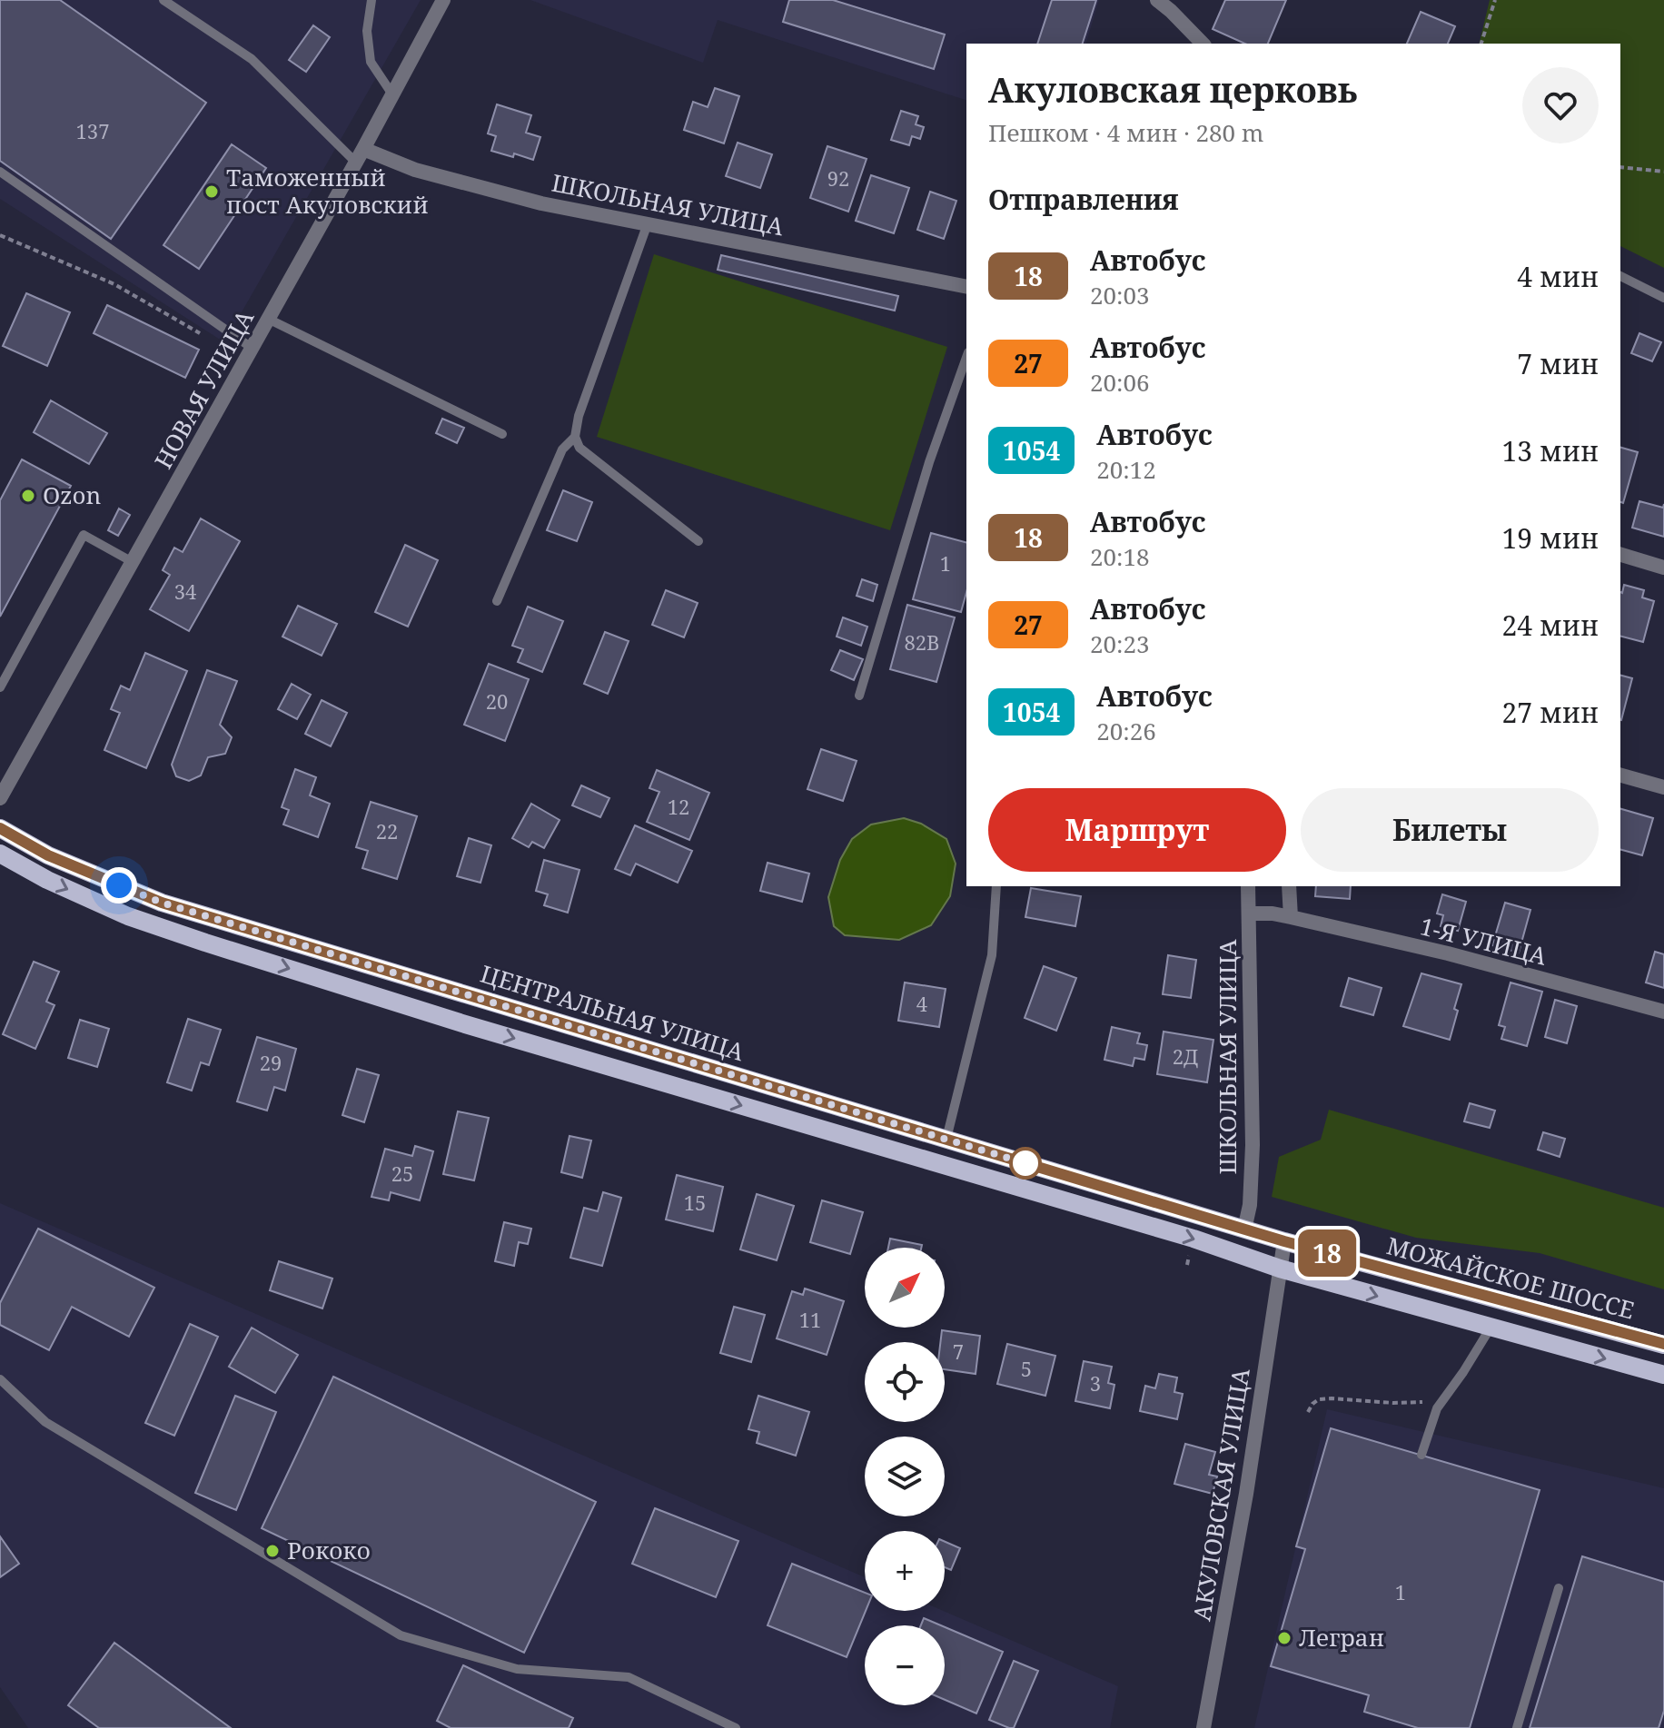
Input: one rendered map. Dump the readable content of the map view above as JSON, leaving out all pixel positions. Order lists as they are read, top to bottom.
{
  "streets": {
    "main road": ["ЦЕНТРАЛЬНАЯ УЛИЦА", "МОЖАЙСКОЕ ШОССЕ"],
    "street": [
      "ШКОЛЬНАЯ УЛИЦА",
      "НОВАЯ УЛИЦА",
      "1-Я УЛИЦА",
      "АКУЛОВСКАЯ УЛИЦА"
    ]
  },
  "crossings": [
    ["ШКОЛЬНАЯ УЛИЦА", "НОВАЯ УЛИЦА"],
    ["ШКОЛЬНАЯ УЛИЦА", "1-Я УЛИЦА"],
    ["ШКОЛЬНАЯ УЛИЦА", "МОЖАЙСКОЕ ШОССЕ"],
    ["ЦЕНТРАЛЬНАЯ УЛИЦА", "МОЖАЙСКОЕ ШОССЕ"],
    ["МОЖАЙСКОЕ ШОССЕ", "АКУЛОВСКАЯ УЛИЦА"]
  ],
  "places": [
    "Таможенный пост Акуловский",
    "Ozon",
    "Рококо",
    "Легран"
  ],
  "lines": ["bus line 18"],
  "house_numbers": [
    "137",
    "92",
    "1",
    "34",
    "82В",
    "20",
    "12",
    "22",
    "4",
    "2Д",
    "29",
    "25",
    "15",
    "11",
    "7",
    "5",
    "3",
    "1"
  ],
  "north": "top right",
  "page": {
    "on_map": "18",
    "heading": [
      ["Акуловская церковь", "Пешком · 4 мин · 280 m"],
      "Отправления"
    ],
    "list": [
      {
        "mark": "18",
        "name": "Автобус",
        "note": "20:03",
        "value": "4 мин"
      },
      {
        "mark": "27",
        "name": "Автобус",
        "note": "20:06",
        "value": "7 мин"
      },
      {
        "mark": "1054",
        "name": "Автобус",
        "note": "20:12",
        "value": "13 мин"
      },
      {
        "mark": "18",
        "name": "Автобус",
        "note": "20:18",
        "value": "19 мин"
      },
      {
        "mark": "27",
        "name": "Автобус",
        "note": "20:23",
        "value": "24 мин"
      },
      {
        "mark": "1054",
        "name": "Автобус",
        "note": "20:26",
        "value": "27 мин"
      }
    ],
    "buttons": ["Маршрут", "Билеты"],
    "map_buttons": ["+", "−"]
  }
}
